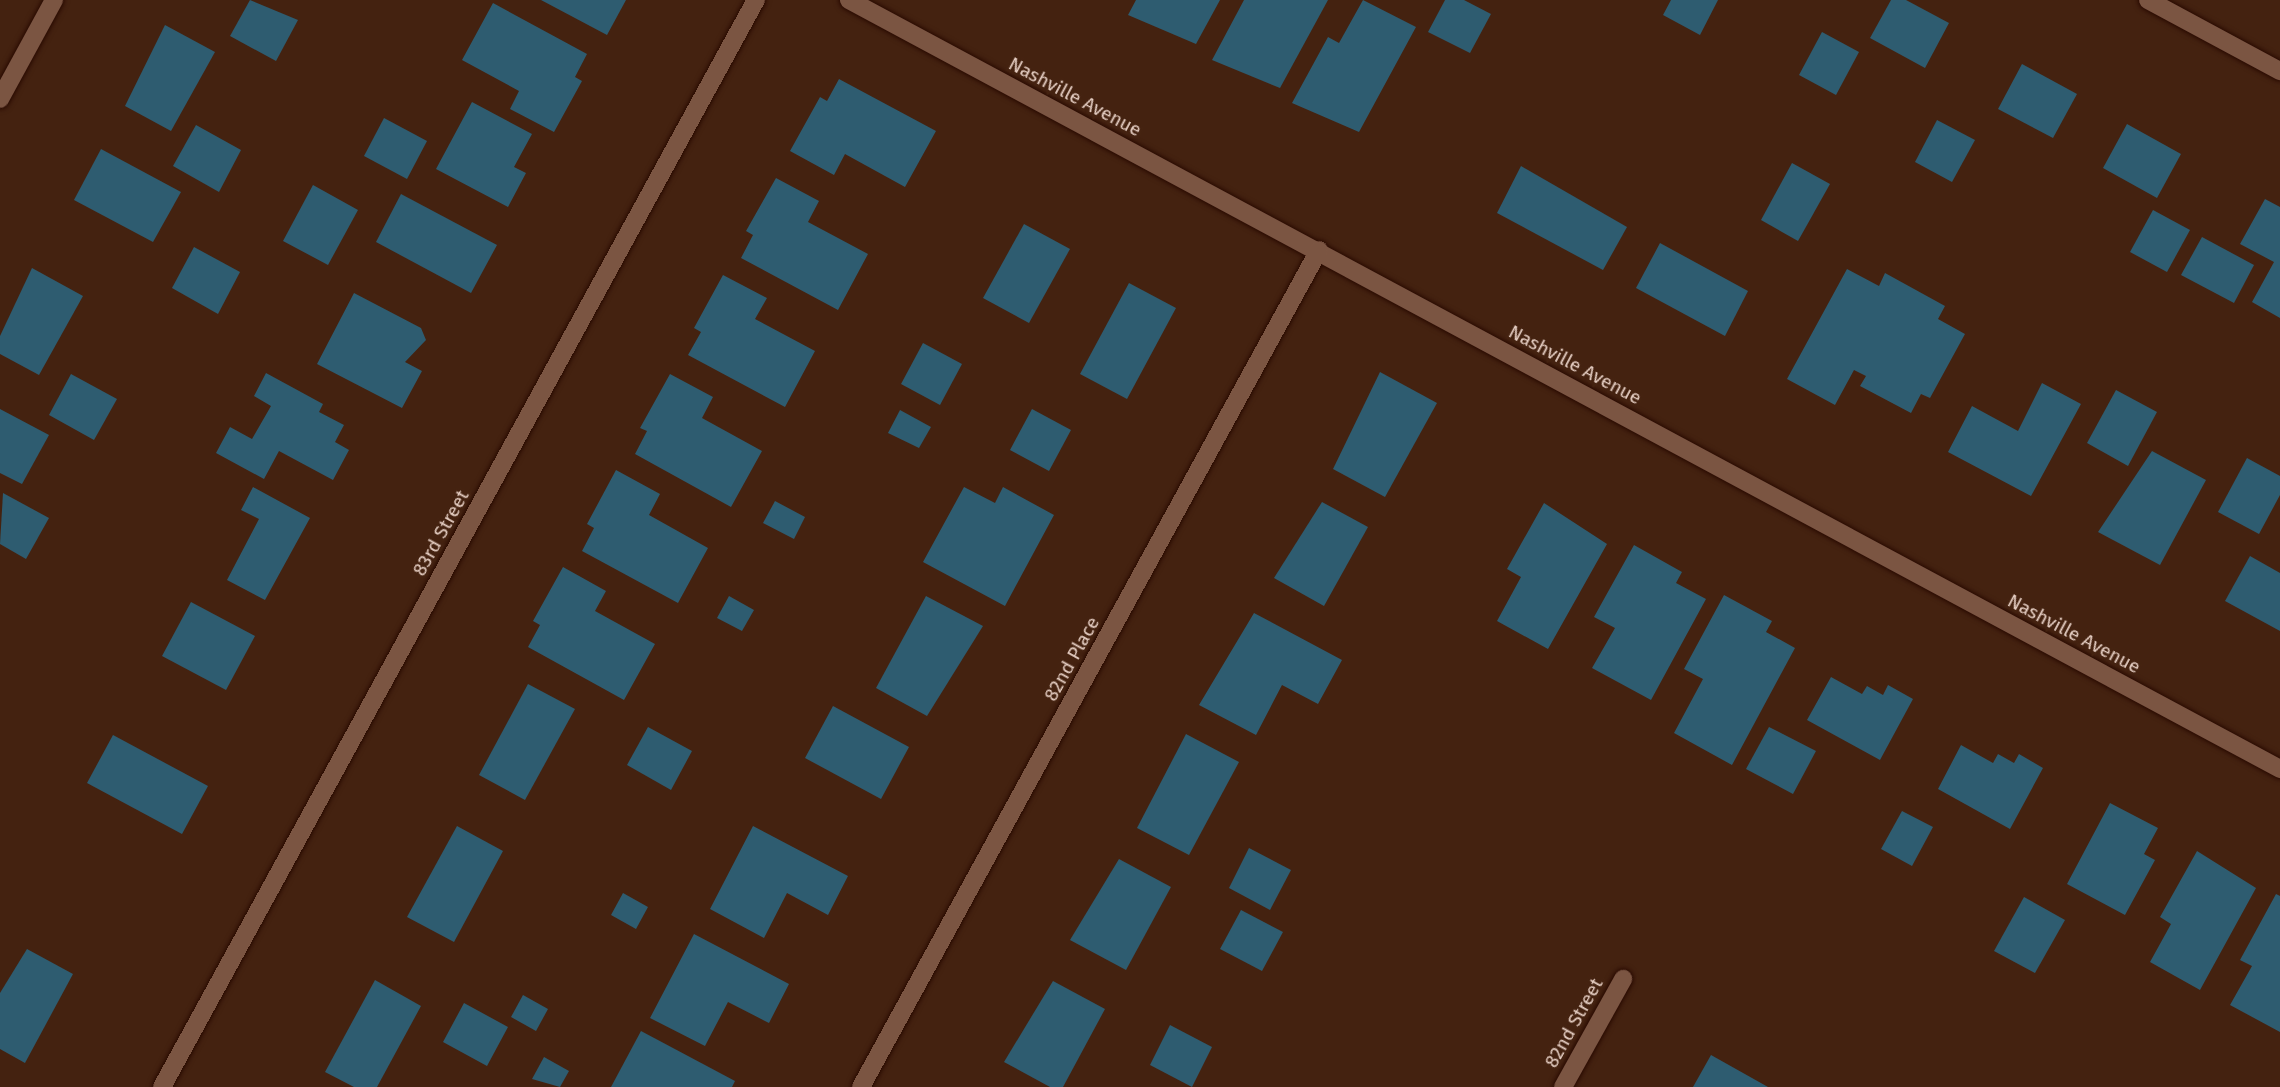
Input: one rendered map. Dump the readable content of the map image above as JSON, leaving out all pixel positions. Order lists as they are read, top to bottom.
{
  "streets": {
    "street": [
      "Nashville Avenue",
      "83rd Street",
      "82nd Place",
      "82nd Street"
    ]
  },
  "crossings": [
    ["Nashville Avenue", "82nd Place"]
  ]
}
